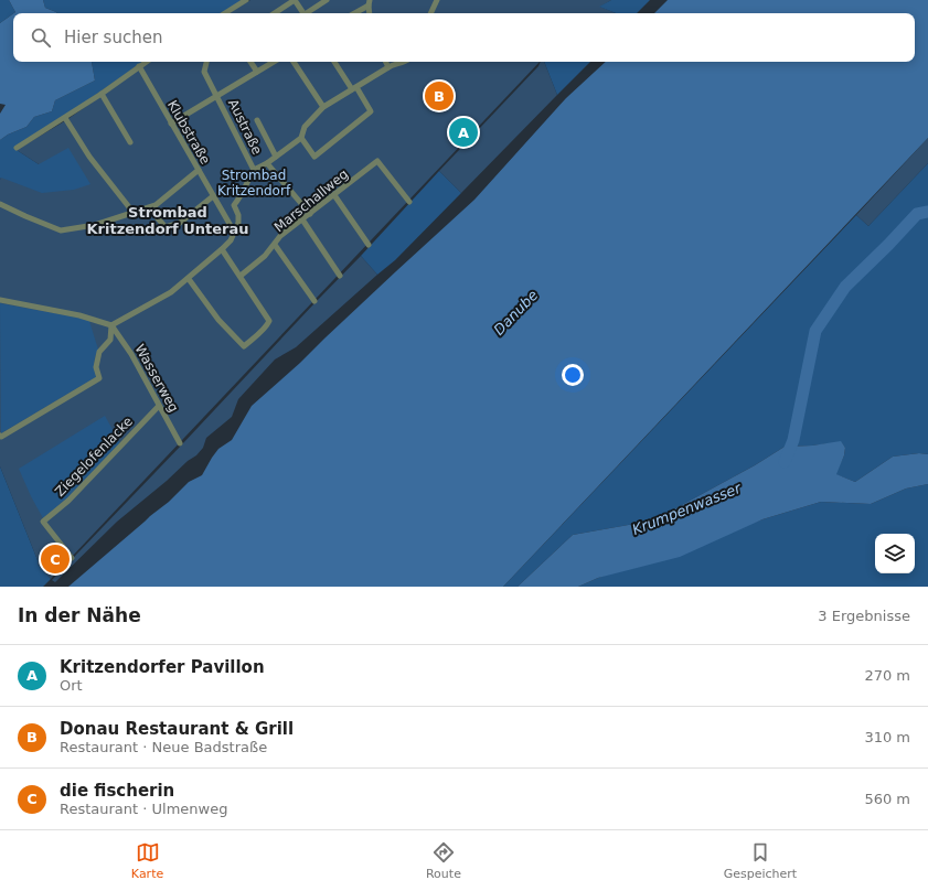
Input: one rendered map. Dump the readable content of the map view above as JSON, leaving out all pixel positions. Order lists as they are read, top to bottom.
{
  "streets": {
    "street": [
      "Austraße",
      "Klubstraße",
      "Marschallweg",
      "Wasserweg",
      "Ziegelofenlacke"
    ]
  },
  "crossings": [
    ["Austraße", "Klubstraße"],
    ["Austraße", "Wasserweg"],
    ["Wasserweg", "Ziegelofenlacke"]
  ],
  "districts": ["Strombad Kritzendorf Unterau"],
  "water": ["Danube", "Krumpenwasser"],
  "parks": ["Strombad Kritzendorf"],
  "page": {
    "search": "Hier suchen",
    "pins": ["B", "A", "C"],
    "heading": ["In der Nähe", "3 Ergebnisse"],
    "list": [
      {
        "mark": "A",
        "name": "Kritzendorfer Pavillon",
        "note": "Ort",
        "value": "270 m"
      },
      {
        "mark": "B",
        "name": "Donau Restaurant & Grill",
        "note": "Restaurant · Neue Badstraße",
        "value": "310 m"
      },
      {
        "mark": "C",
        "name": "die fischerin",
        "note": "Restaurant · Ulmenweg",
        "value": "560 m"
      }
    ],
    "nav": ["Karte", "Route", "Gespeichert"]
  }
}
